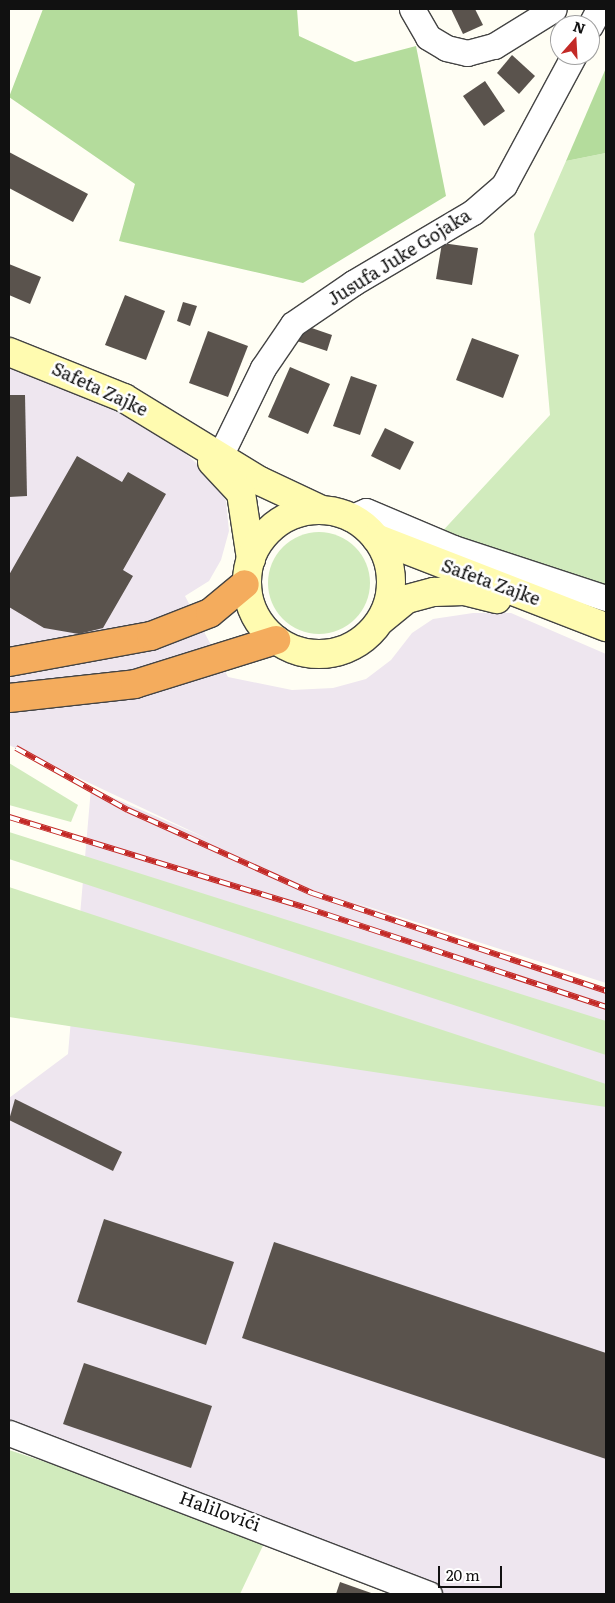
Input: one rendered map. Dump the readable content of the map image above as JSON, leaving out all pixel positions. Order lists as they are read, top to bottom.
{
  "streets": {
    "main road": ["Safeta Zajke"],
    "street": ["Jusufa Juke Gojaka", "Halilovići"]
  },
  "crossings": [
    ["Jusufa Juke Gojaka", "Safeta Zajke"]
  ],
  "scale_bar": "20 m",
  "north": "top"
}
